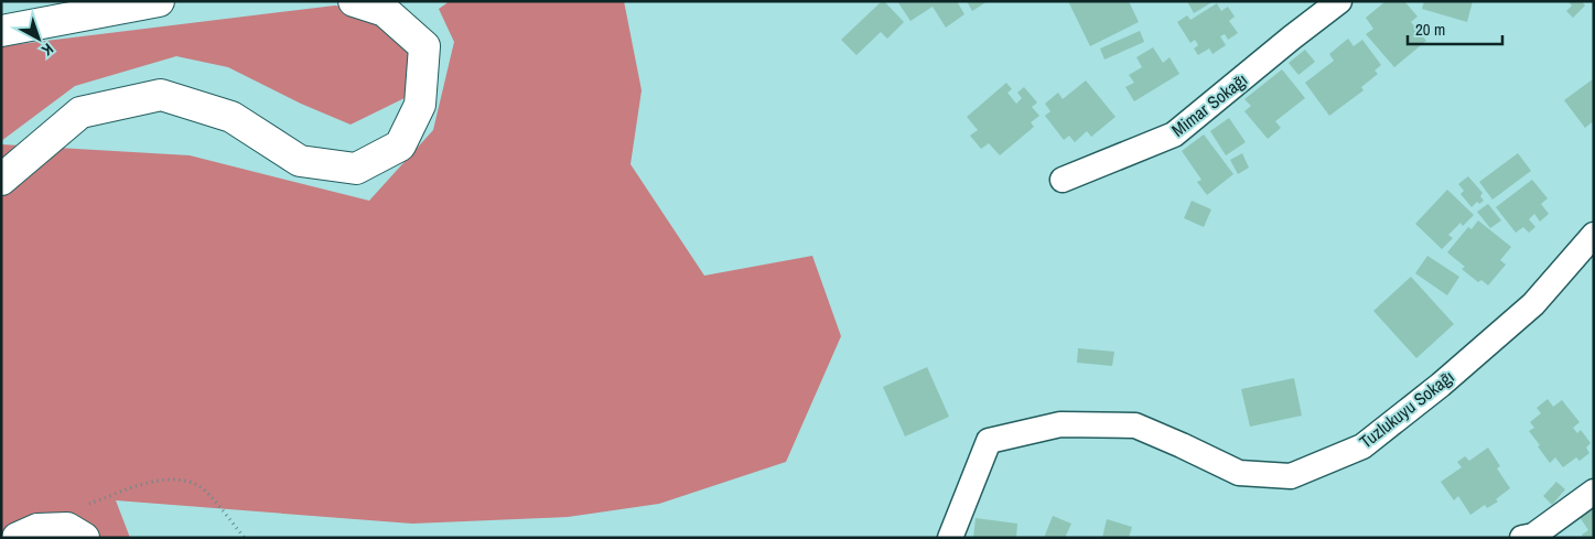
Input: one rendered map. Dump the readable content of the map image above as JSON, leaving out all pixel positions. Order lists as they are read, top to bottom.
{
  "streets": {
    "street": ["Mimar Sokağı", "Tuzlukuyu Sokağı"]
  },
  "scale_bar": "20 m",
  "north": "bottom right"
}
